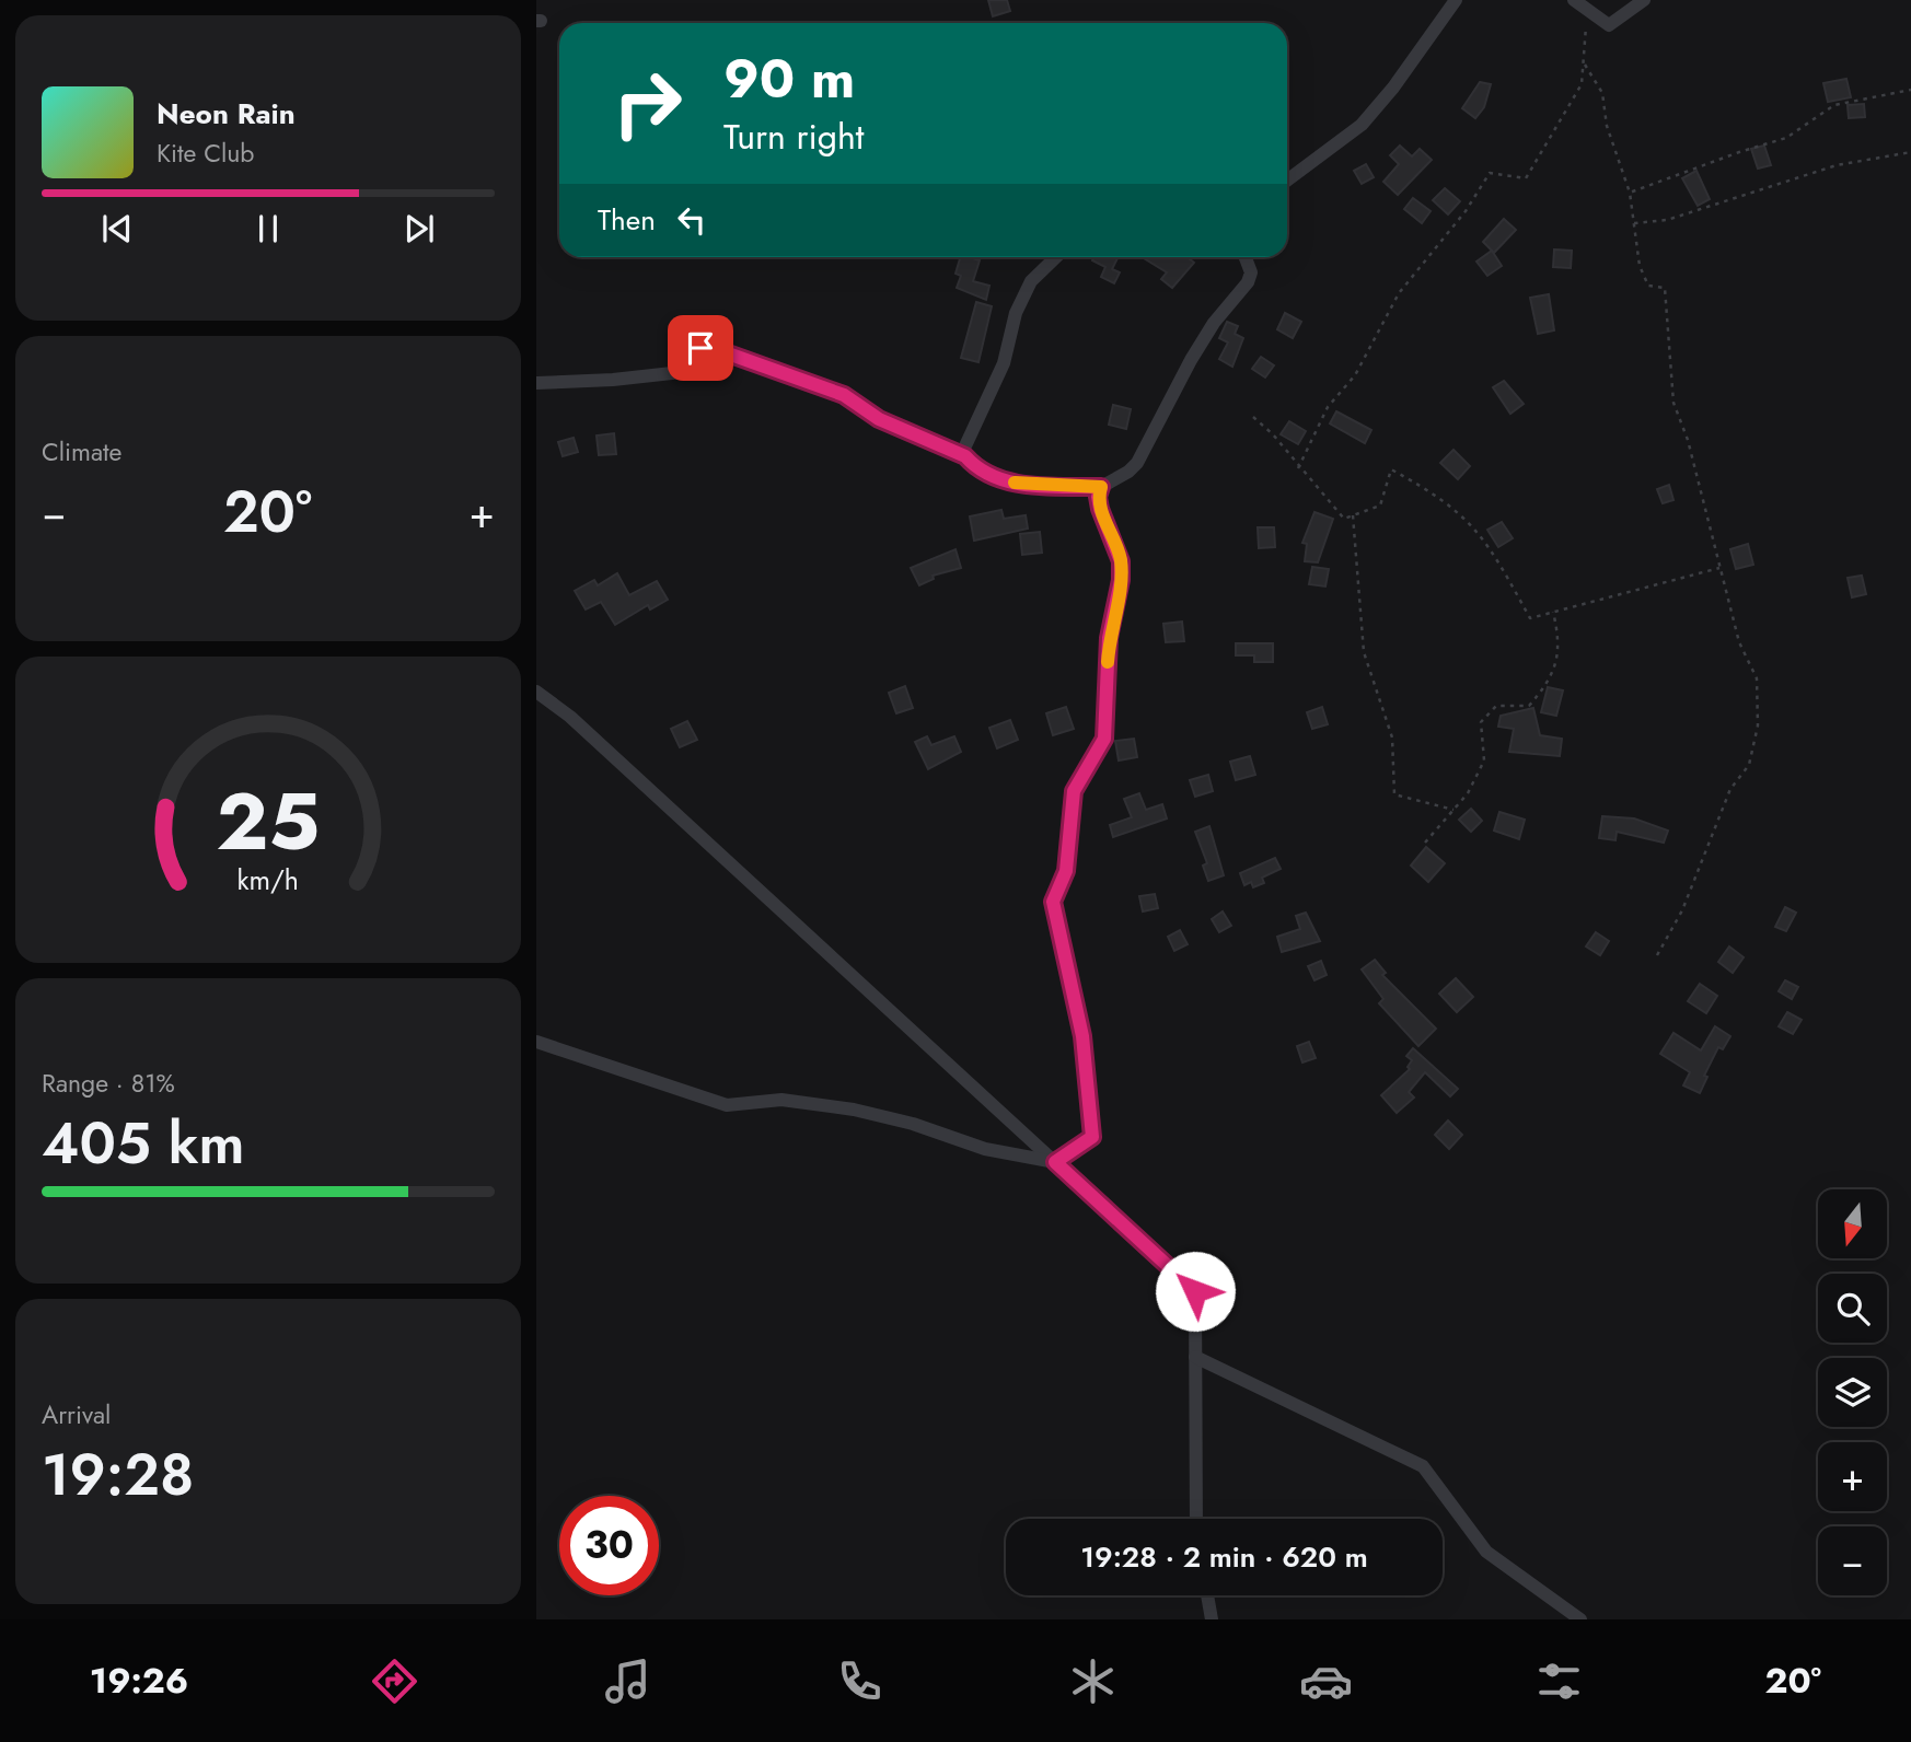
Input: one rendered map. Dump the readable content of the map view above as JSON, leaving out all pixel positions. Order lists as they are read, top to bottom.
{
  "north": "bottom",
  "page": {
    "turn": ["90 m", "Turn right"],
    "song": ["Neon Rain", "Kite Club"],
    "then": "Then",
    "tile": [
      "Climate",
      ["Range · 81%", "405 km"],
      ["Arrival", "19:28"]
    ],
    "heat": ["−", "20°", "+"],
    "map_buttons": ["+", "−"],
    "limit": "30",
    "trip": "19:28 · 2 min · 620 m",
    "tabs": ["19:26", "20°"],
    "gauge": ["25", "km/h"]
  }
}
